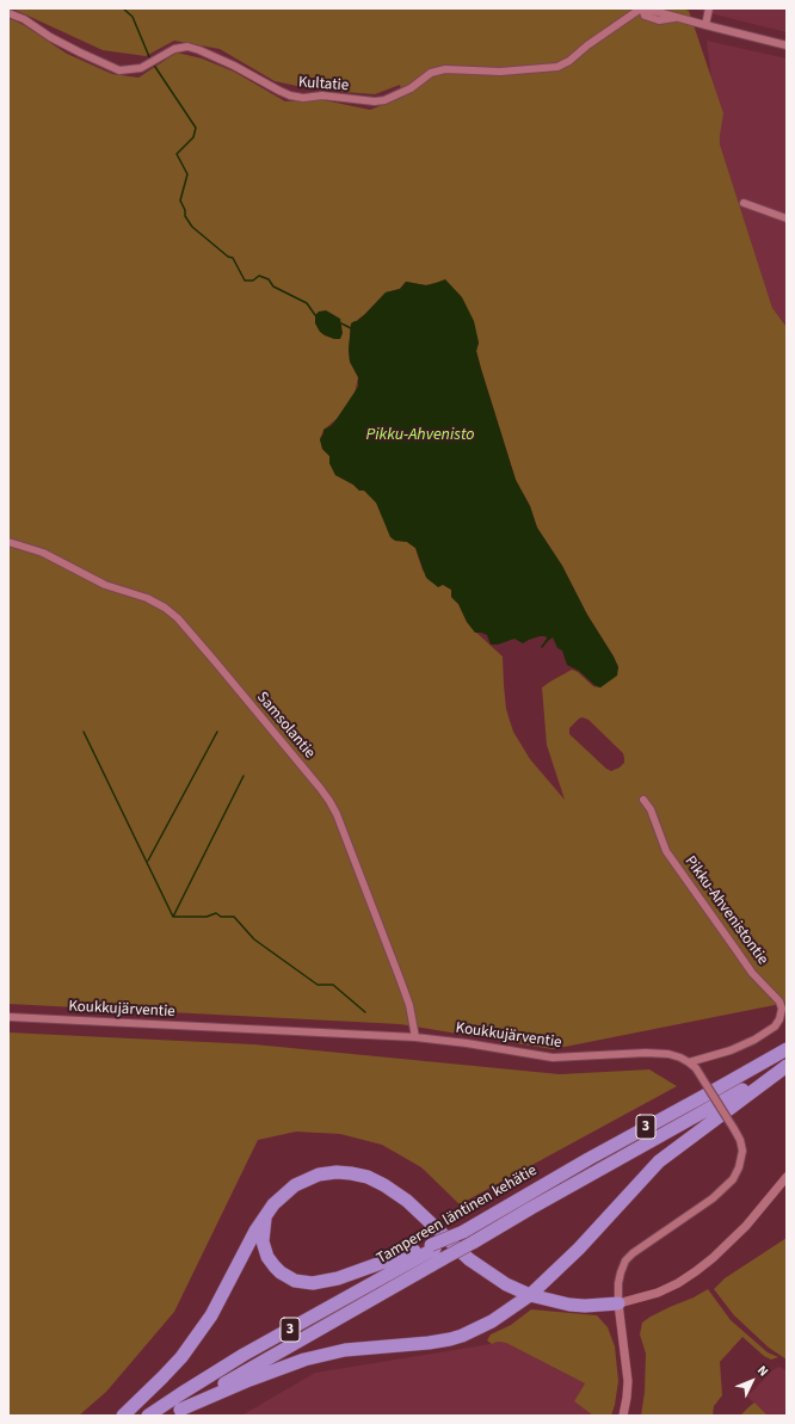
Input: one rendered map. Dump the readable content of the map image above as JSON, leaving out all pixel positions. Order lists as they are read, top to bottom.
{
  "streets": {
    "highway": ["3", "Tampereen läntinen kehätie"],
    "street": [
      "Kultatie",
      "Samsolantie",
      "Pikku-Ahvenistontie",
      "Koukkujärventie"
    ]
  },
  "crossings": [
    ["Samsolantie", "Koukkujärventie"],
    ["Pikku-Ahvenistontie", "Koukkujärventie"]
  ],
  "water": ["Pikku-Ahvenisto"],
  "north": "top right"
}
